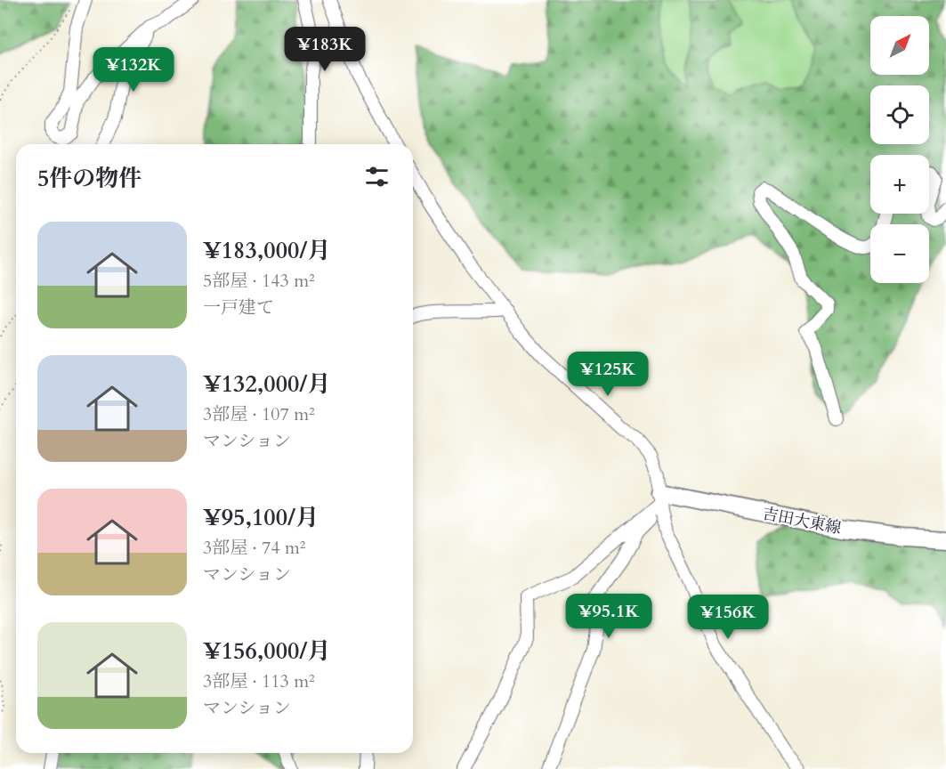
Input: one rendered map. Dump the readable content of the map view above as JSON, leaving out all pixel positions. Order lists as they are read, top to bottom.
{
  "streets": {
    "main road": ["吉田大東線"]
  },
  "north": "top right",
  "page": {
    "map_buttons": ["+", "−"],
    "price": [
      "¥183K",
      "¥132K",
      "¥125K",
      "¥95.1K",
      "¥156K"
    ],
    "heading": "5件の物件",
    "list": [
      {
        "name": "¥183,000/月",
        "note": "5部屋 · 143 m² · 一戸建て"
      },
      {
        "name": "¥132,000/月",
        "note": "3部屋 · 107 m² · マンション"
      },
      {
        "name": "¥95,100/月",
        "note": "3部屋 · 74 m² · マンション"
      },
      {
        "name": "¥156,000/月",
        "note": "3部屋 · 113 m² · マンション"
      }
    ]
  }
}
